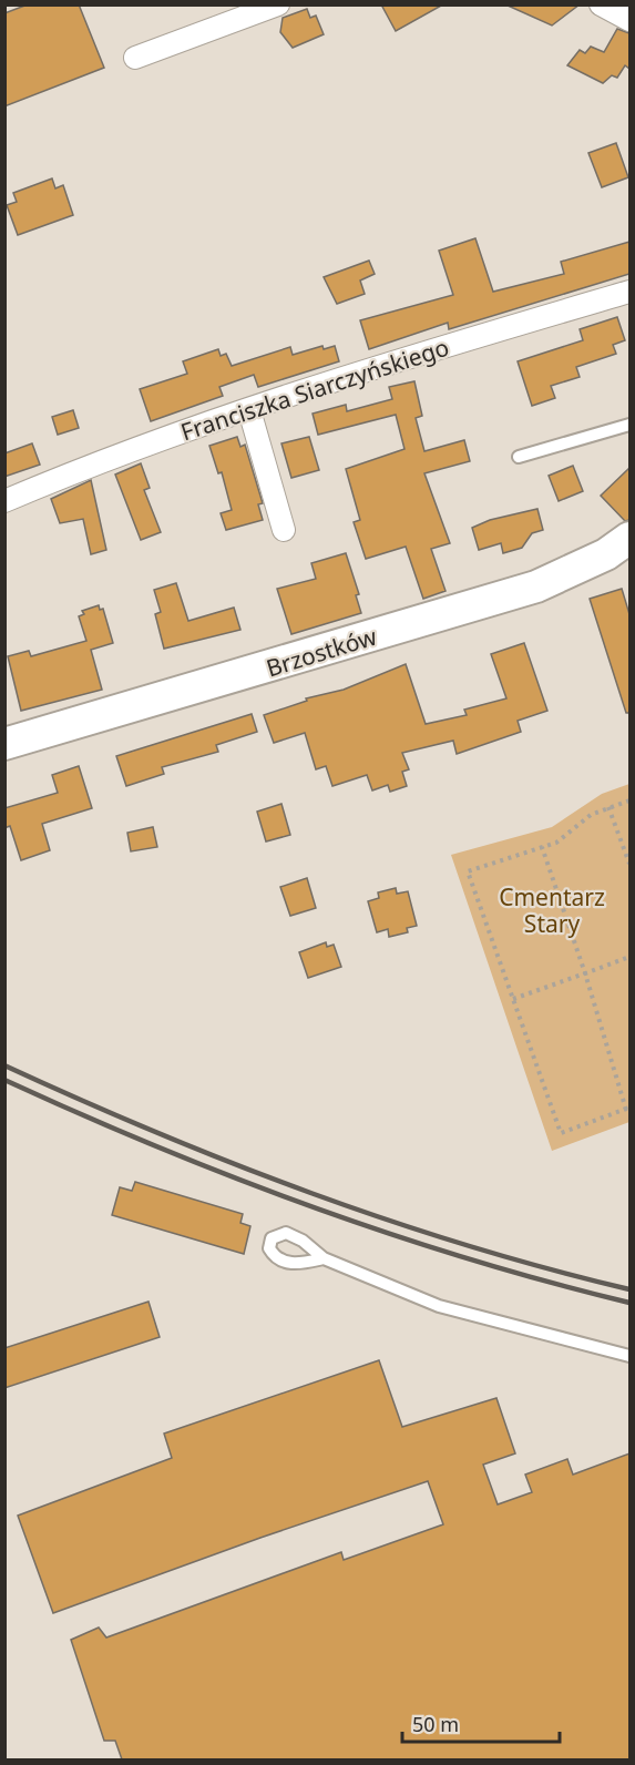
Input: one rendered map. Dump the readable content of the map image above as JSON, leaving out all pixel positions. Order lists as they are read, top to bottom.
{
  "streets": {
    "street": ["Franciszka Siarczyńskiego", "Brzostków"]
  },
  "parks": ["Cmentarz Stary"],
  "scale_bar": "50 m"
}
